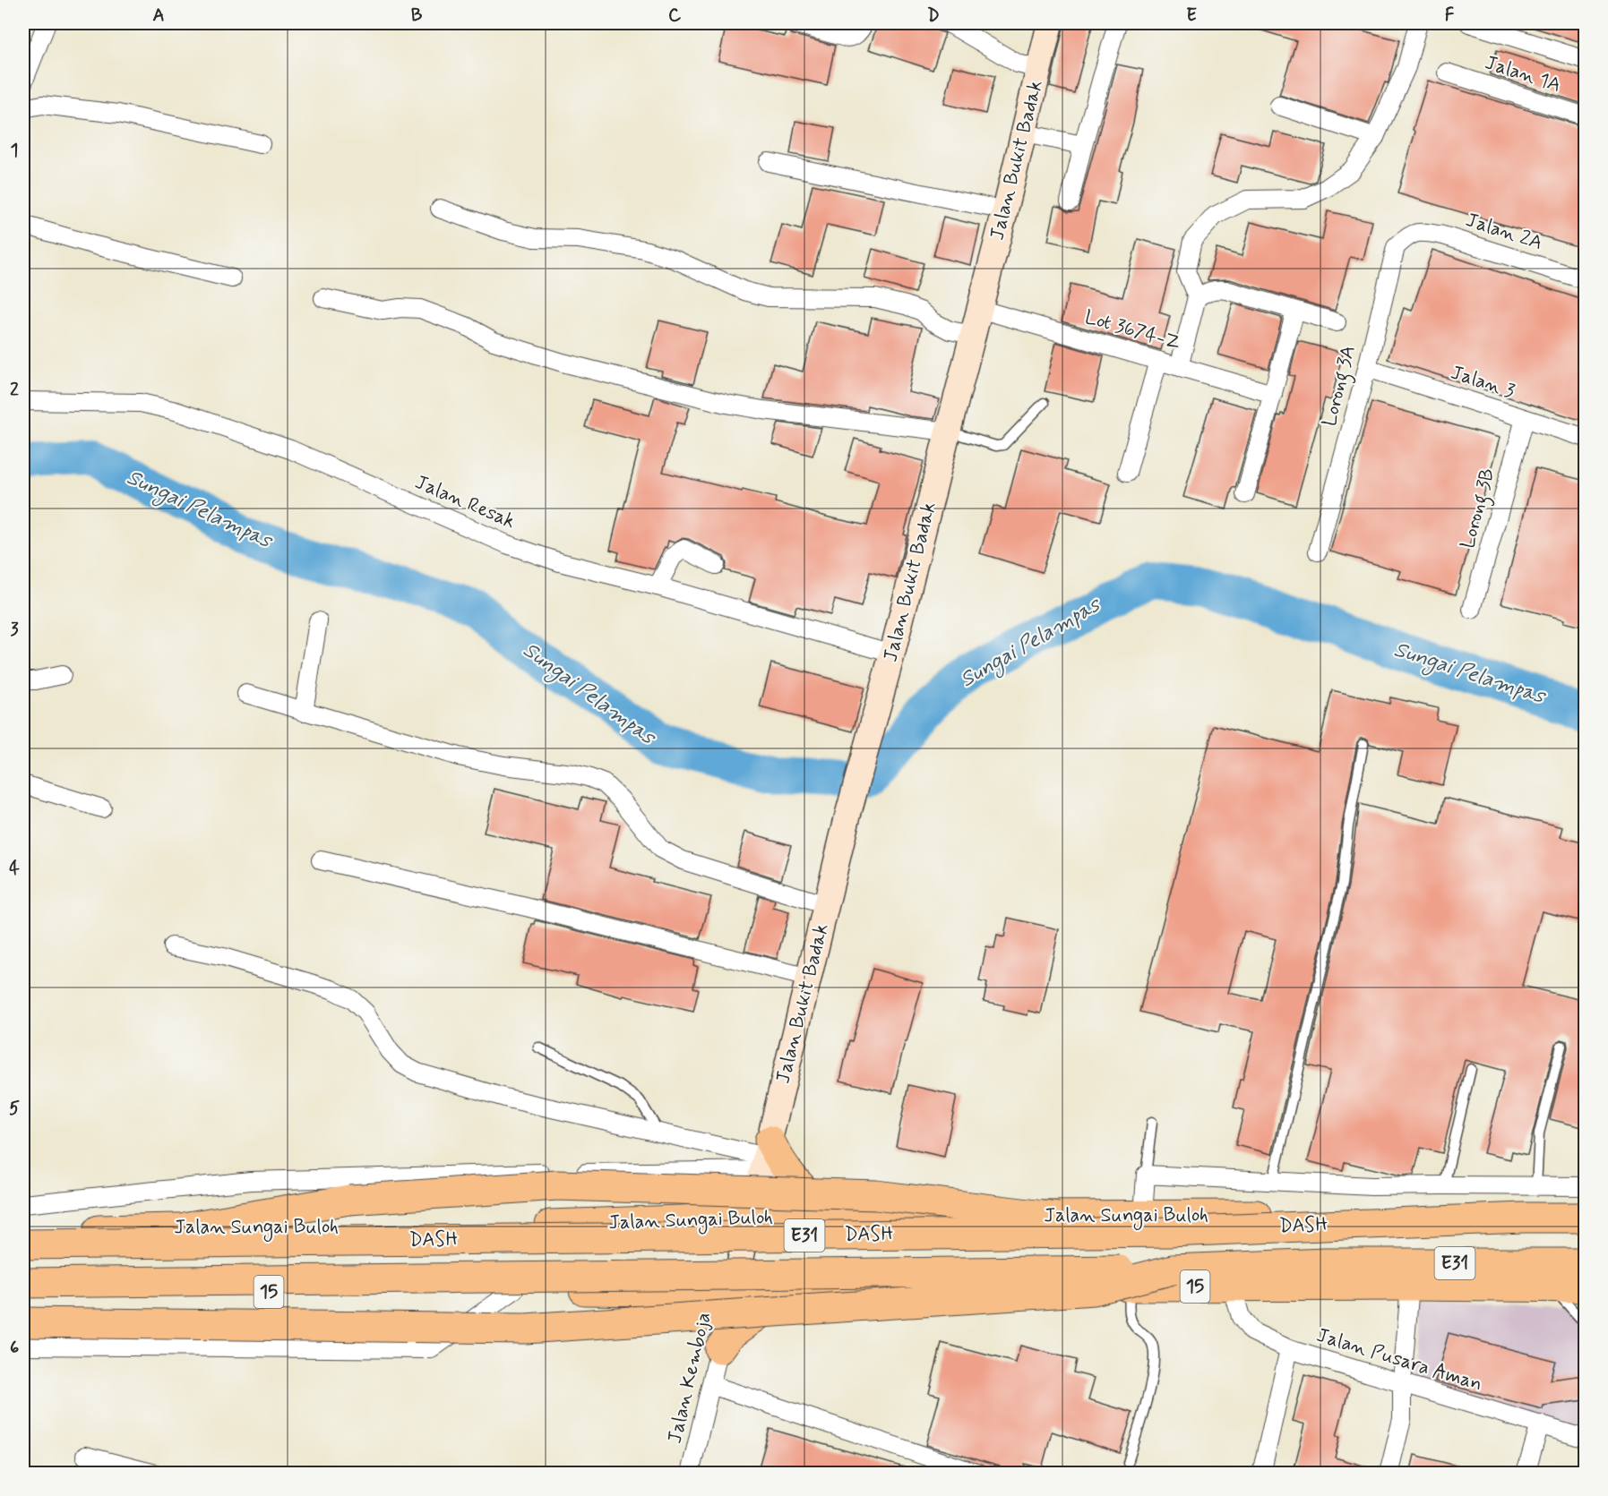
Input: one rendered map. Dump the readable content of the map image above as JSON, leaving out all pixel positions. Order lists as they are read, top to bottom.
{
  "streets": {
    "highway": [
      "Jalan Sungai Buloh",
      "DASH",
      "E31",
      "15"
    ],
    "main road": ["Jalan Bukit Badak"],
    "street": [
      "Jalan 1A",
      "Jalan 2A",
      "Lot 3674-Z",
      "Jalan 3",
      "Lorong 3A",
      "Jalan Resak",
      "Lorong 3B",
      "Jalan Pusara Aman",
      "Jalan Kemboja"
    ]
  },
  "crossings": [
    ["Jalan Bukit Badak", "Lot 3674-Z"],
    ["Jalan Bukit Badak", "Jalan Resak"],
    ["Jalan Bukit Badak", "Jalan Sungai Buloh"],
    ["Jalan Bukit Badak", "15"],
    ["Jalan Bukit Badak", "Jalan Kemboja"],
    ["Jalan 2A", "Lorong 3A"],
    ["Jalan 3", "Lorong 3A"],
    ["Jalan 3", "Lorong 3B"],
    ["15", "Jalan Pusara Aman"],
    ["15", "Jalan Kemboja"]
  ],
  "water": ["Sungai Pelampas"],
  "grid": {
    "columns": [
      "A",
      "B",
      "C",
      "D",
      "E",
      "F"
    ],
    "rows": [
      "1",
      "2",
      "3",
      "4",
      "5",
      "6"
    ]
  }
}
